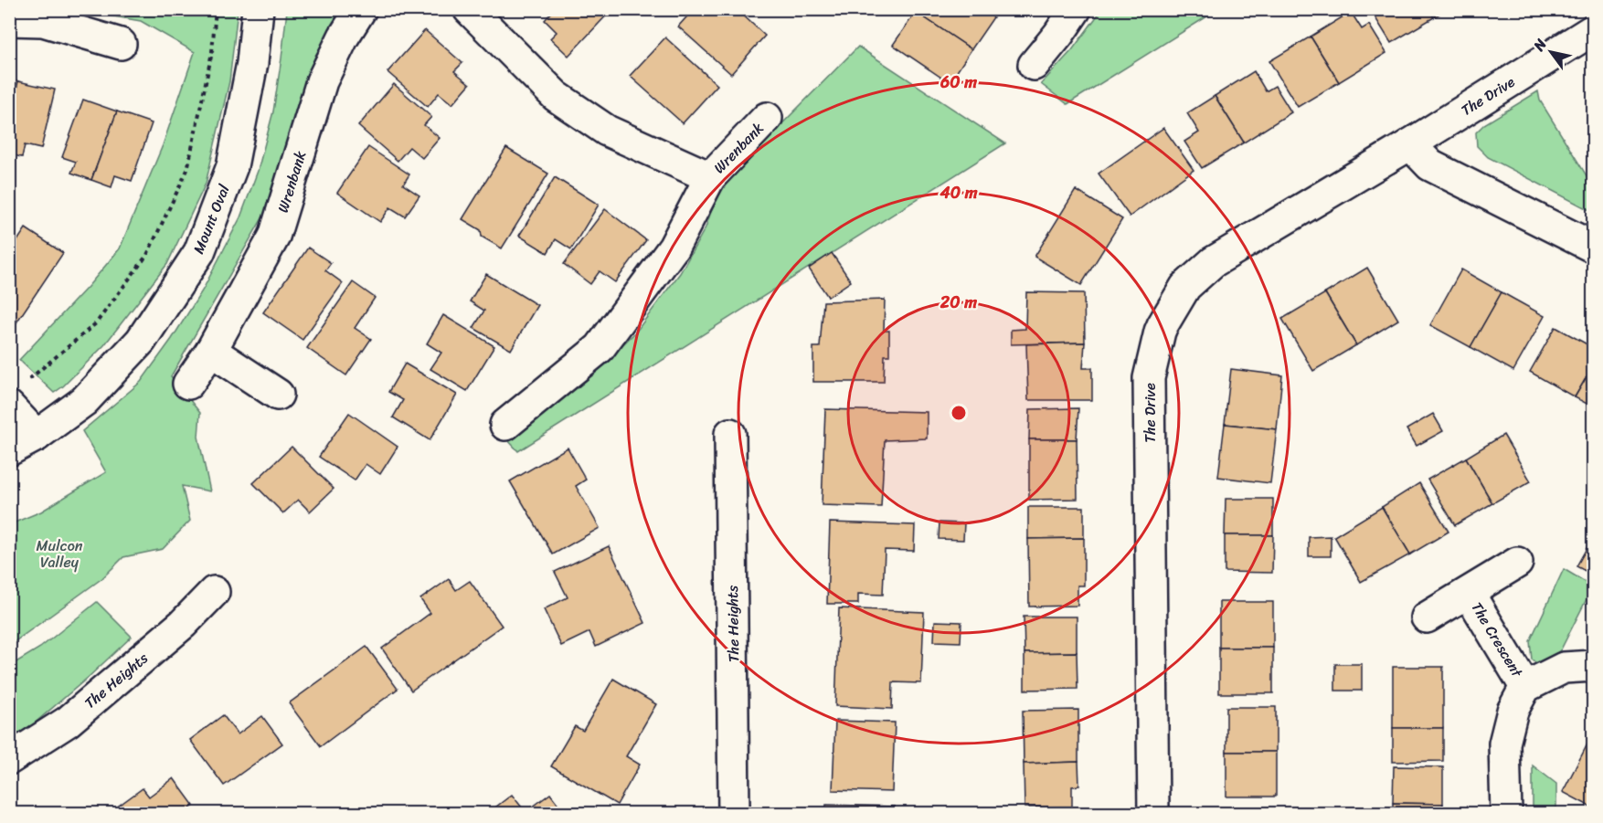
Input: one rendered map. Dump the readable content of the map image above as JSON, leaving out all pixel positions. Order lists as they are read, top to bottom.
{
  "streets": {
    "main road": [
      "The Drive",
      "Wrenbank",
      "Mount Oval",
      "The Heights",
      "The Crescent"
    ]
  },
  "parks": ["Mulcon Valley"],
  "north": "top left",
  "rings": ["60 m", "40 m", "20 m"]
}
